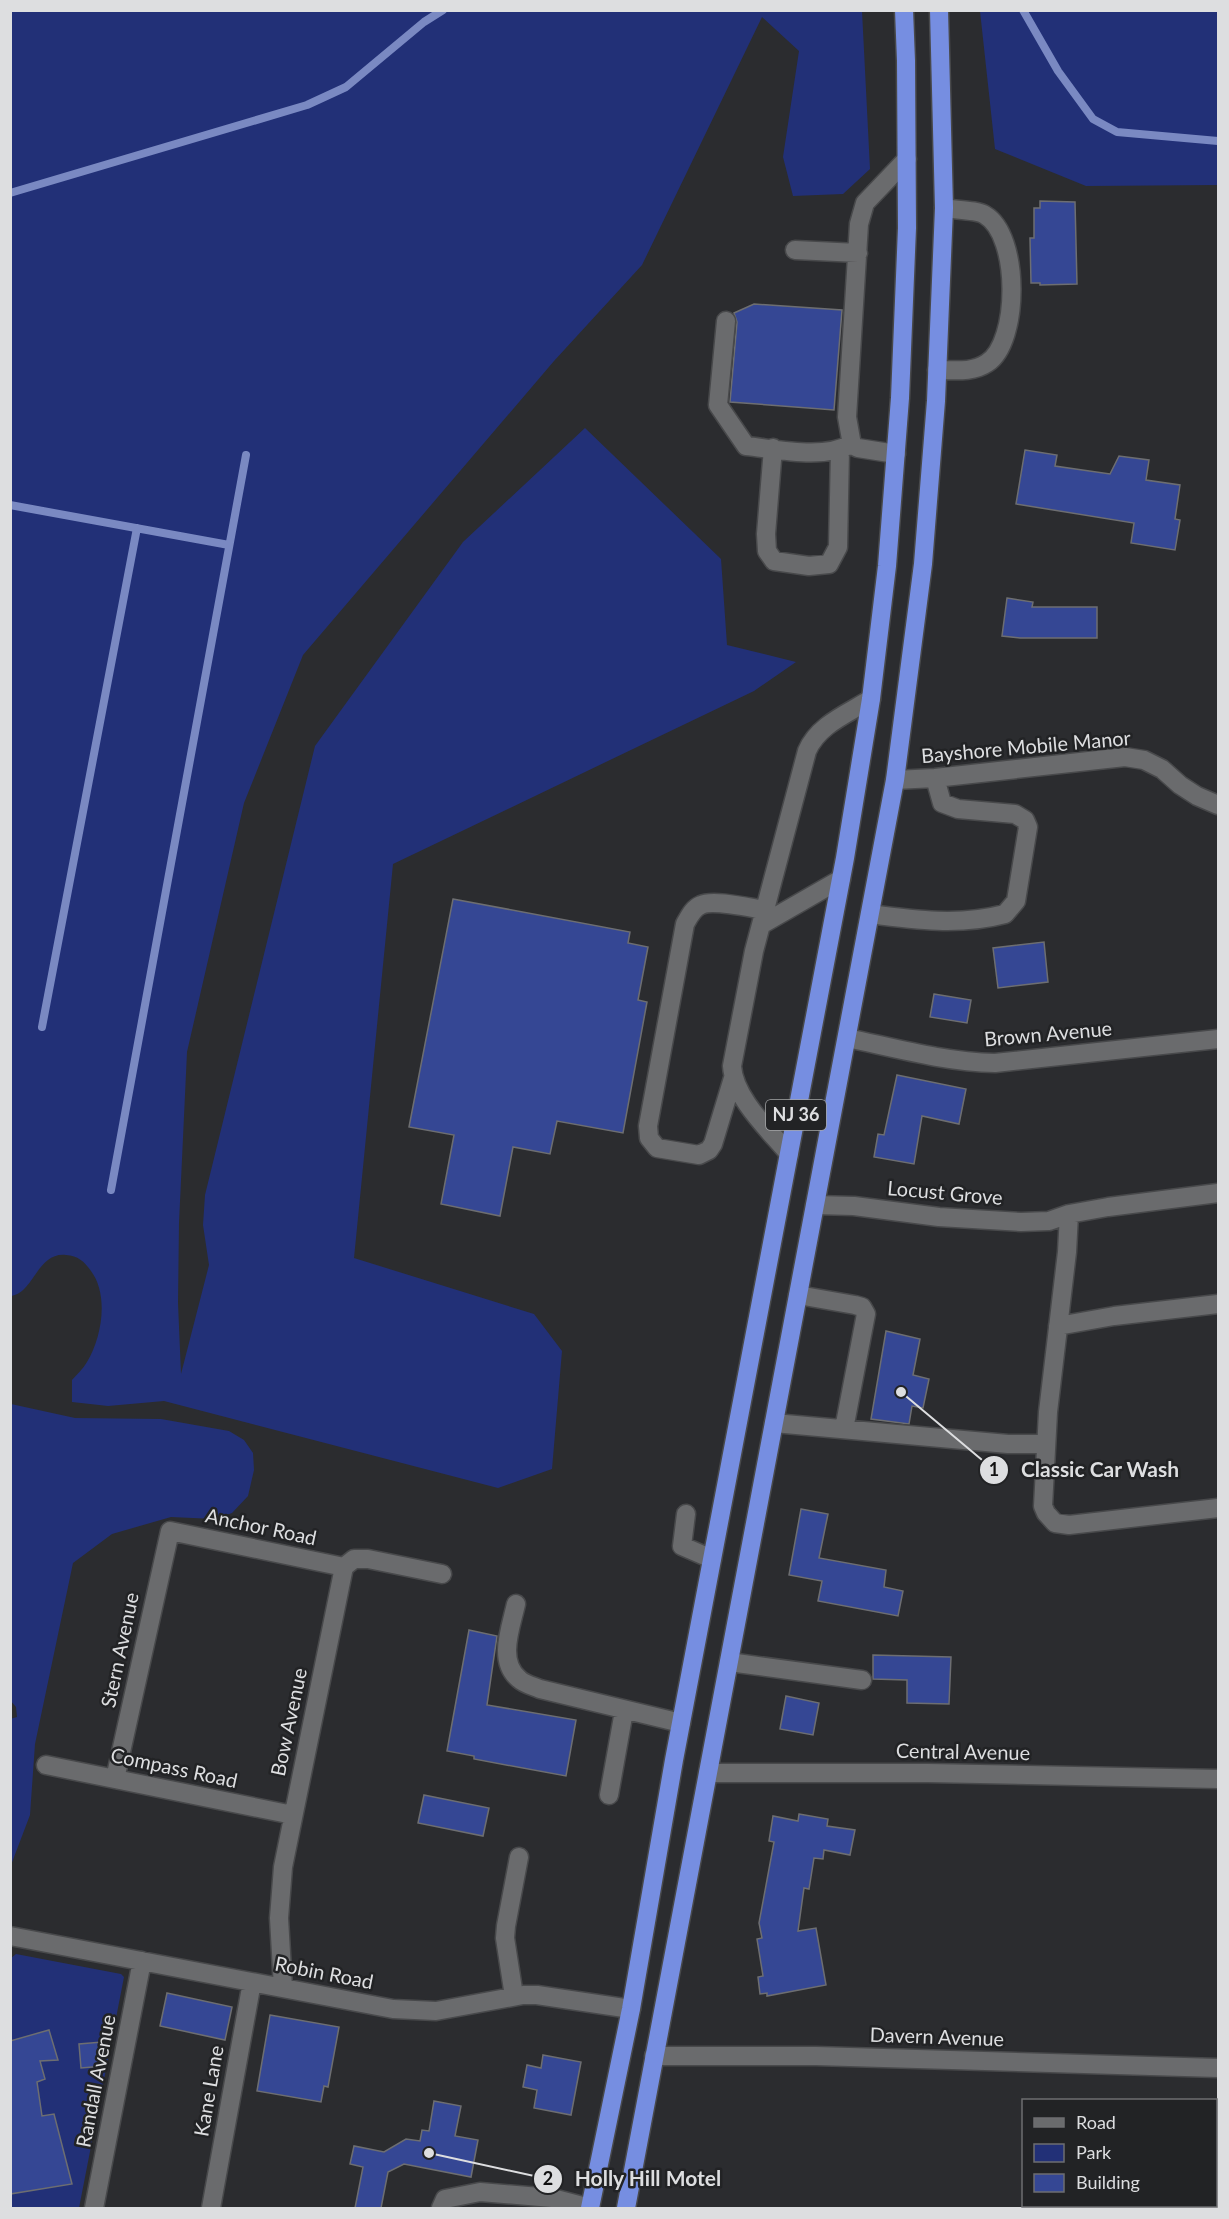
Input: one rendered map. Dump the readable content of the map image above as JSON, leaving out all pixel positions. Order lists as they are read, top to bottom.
{
  "streets": {
    "highway": ["NJ 36"],
    "street": [
      "Bayshore Mobile Manor",
      "Brown Avenue",
      "Locust Grove",
      "Anchor Road",
      "Stern Avenue",
      "Bow Avenue",
      "Central Avenue",
      "Compass Road",
      "Robin Road",
      "Davern Avenue",
      "Randall Avenue",
      "Kane Lane"
    ]
  },
  "crossings": [
    ["Bayshore Mobile Manor", "NJ 36"],
    ["Brown Avenue", "NJ 36"],
    ["NJ 36", "Locust Grove"],
    ["NJ 36", "Central Avenue"],
    ["NJ 36", "Robin Road"],
    ["NJ 36", "Davern Avenue"],
    ["Anchor Road", "Stern Avenue"],
    ["Anchor Road", "Bow Avenue"],
    ["Stern Avenue", "Compass Road"],
    ["Bow Avenue", "Compass Road"],
    ["Bow Avenue", "Robin Road"],
    ["Robin Road", "Randall Avenue"],
    ["Robin Road", "Kane Lane"]
  ],
  "places": ["Classic Car Wash", "Holly Hill Motel"],
  "legend": ["Road", "Park", "Building"]
}
